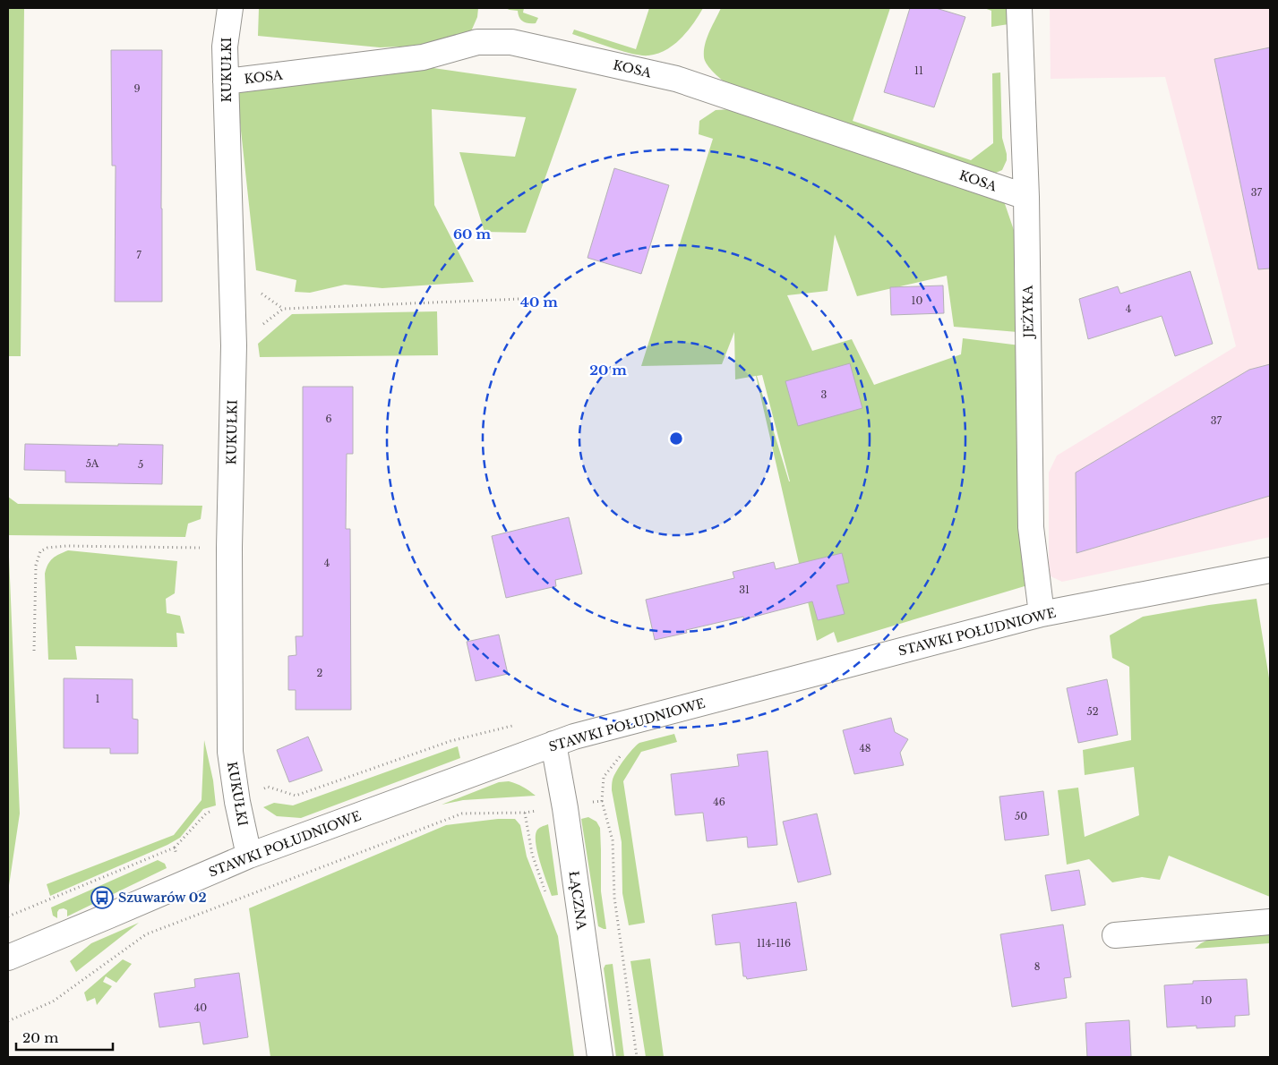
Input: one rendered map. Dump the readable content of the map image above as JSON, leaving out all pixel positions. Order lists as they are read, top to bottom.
{
  "streets": {
    "street": [
      "KOSA",
      "KUKUŁKI",
      "JEŻYKA",
      "STAWKI POŁUDNIOWE",
      "ŁĄCZNA"
    ]
  },
  "crossings": [
    ["KOSA", "KUKUŁKI"],
    ["KOSA", "JEŻYKA"],
    ["KUKUŁKI", "STAWKI POŁUDNIOWE"],
    ["JEŻYKA", "STAWKI POŁUDNIOWE"],
    ["STAWKI POŁUDNIOWE", "ŁĄCZNA"]
  ],
  "places": {
    "bus stop": ["Szuwarów 02"]
  },
  "house_numbers": [
    "11",
    "9",
    "37",
    "7",
    "10",
    "4",
    "3",
    "6",
    "37",
    "5A",
    "5",
    "4",
    "31",
    "2",
    "1",
    "52",
    "48",
    "46",
    "50",
    "114-116",
    "8",
    "10",
    "40"
  ],
  "scale_bar": "20 m",
  "rings": ["60 m", "40 m", "20 m"]
}
